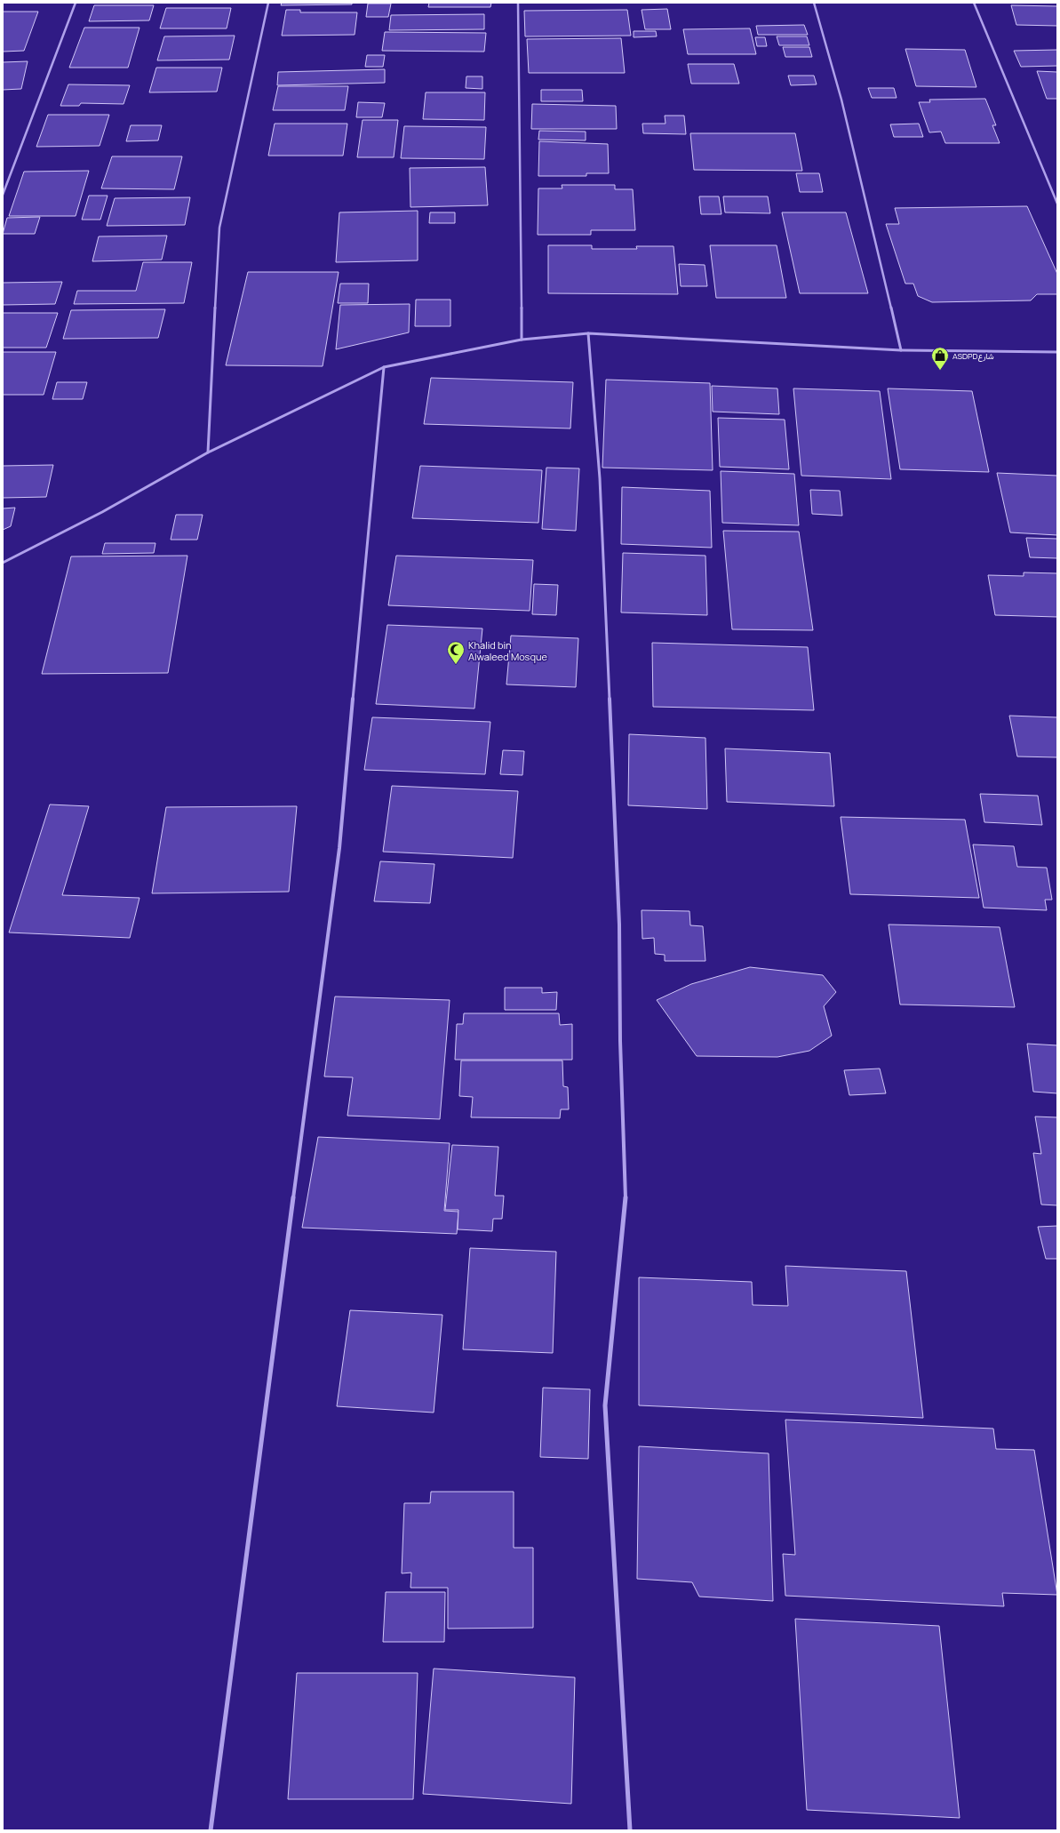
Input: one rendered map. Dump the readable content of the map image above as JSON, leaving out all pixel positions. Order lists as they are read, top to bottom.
{
  "places": {
    "shop": ["ASDPDشارع"],
    "mosque": ["Khalid bin Alwaleed Mosque"]
  }
}
